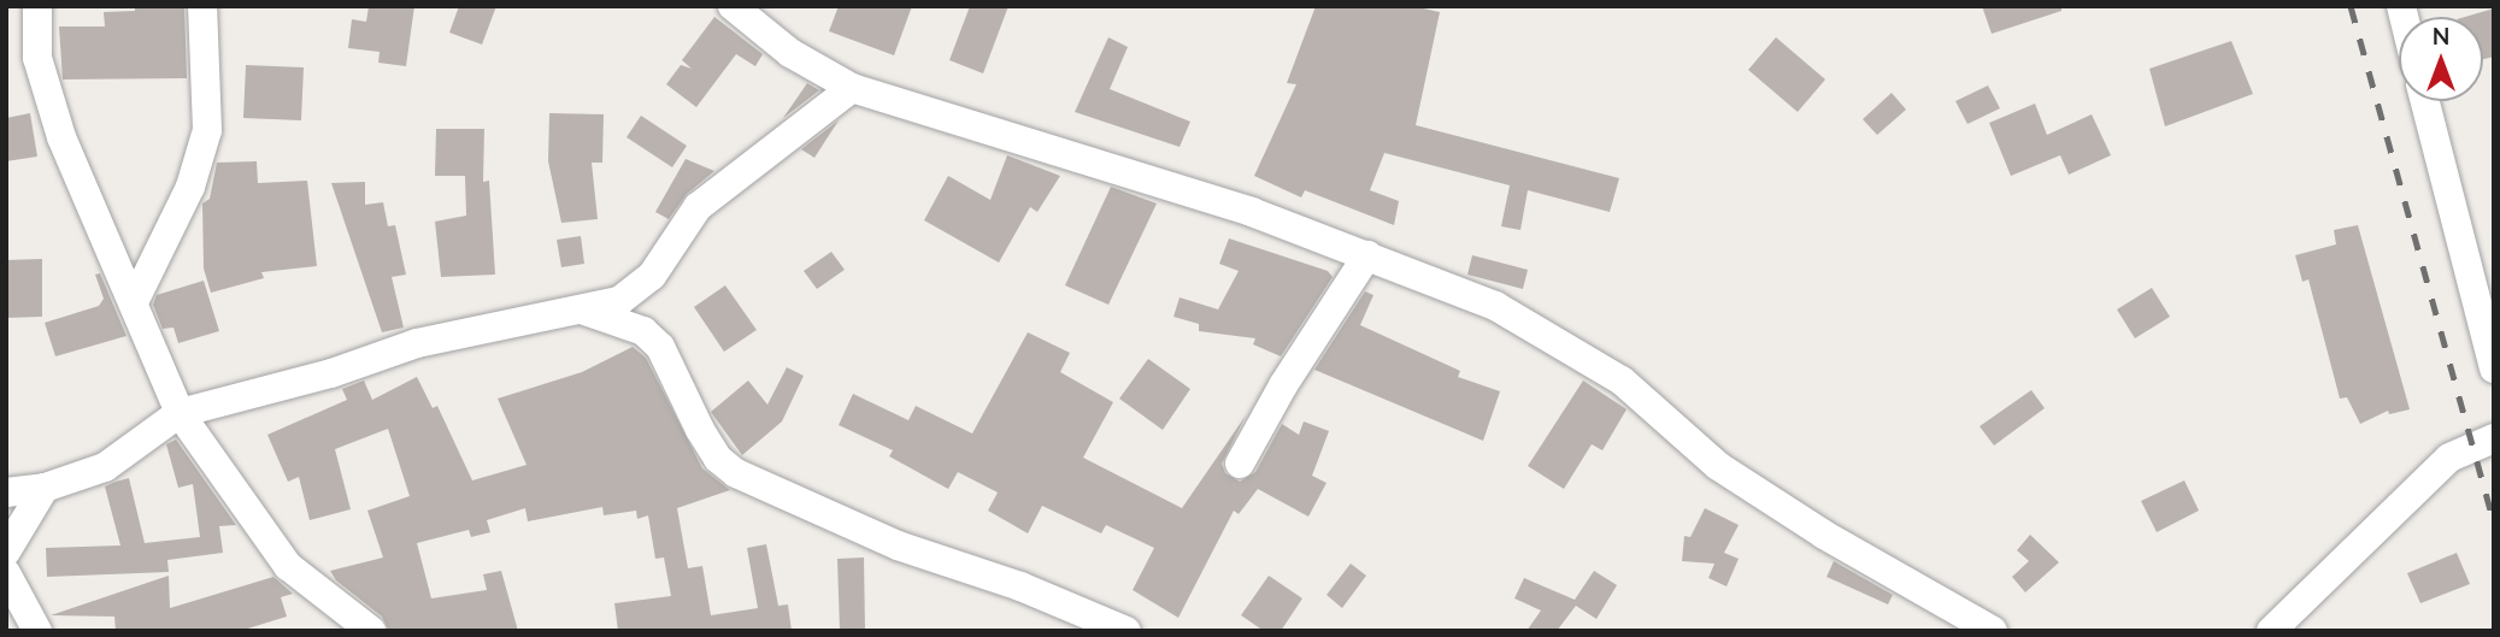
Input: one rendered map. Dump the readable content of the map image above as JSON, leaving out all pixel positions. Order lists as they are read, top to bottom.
{
  "north": "top"
}
